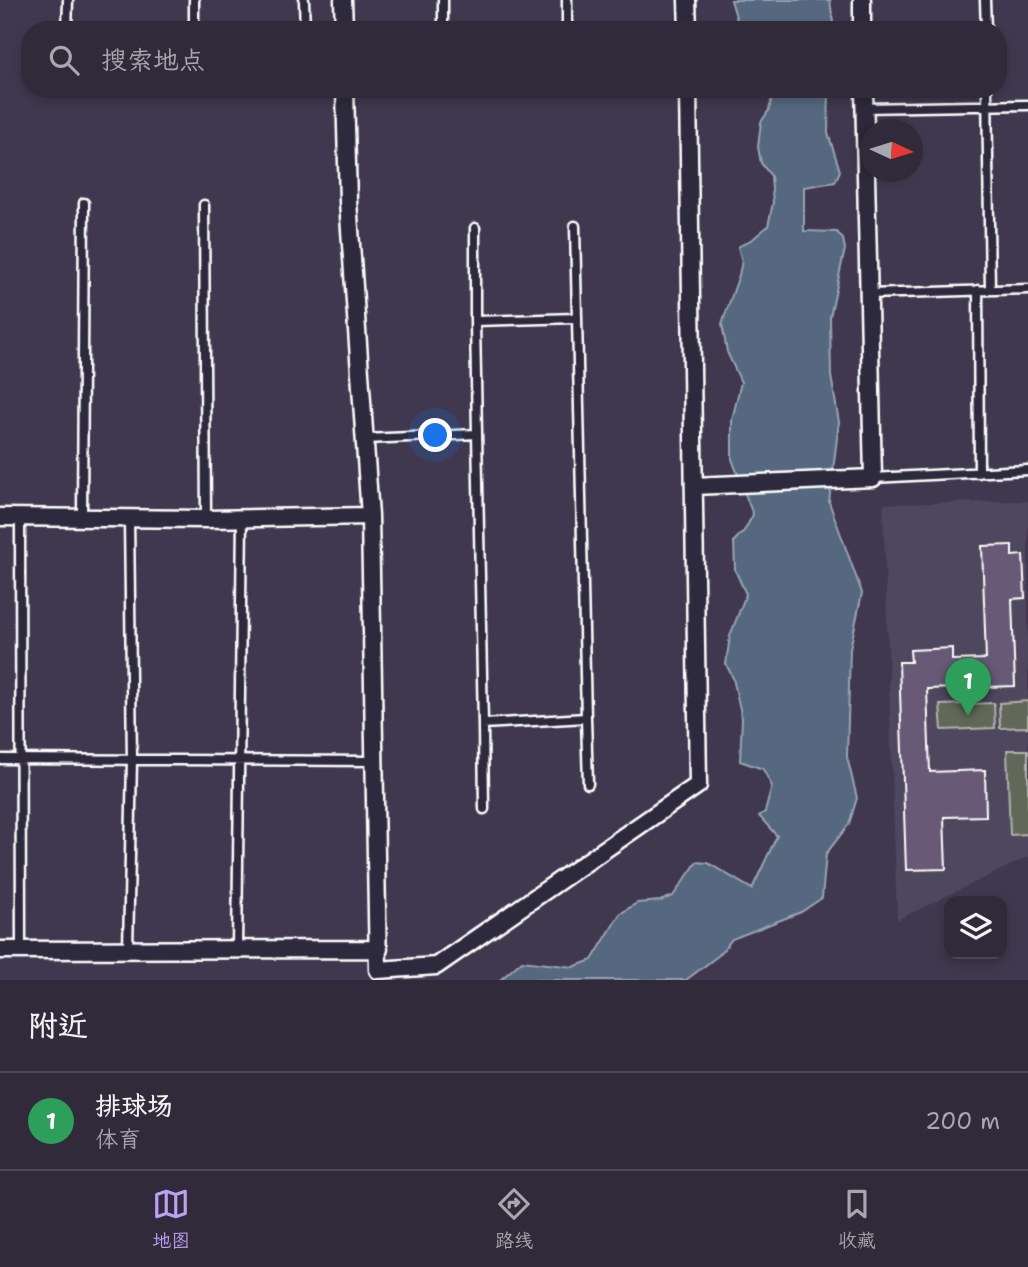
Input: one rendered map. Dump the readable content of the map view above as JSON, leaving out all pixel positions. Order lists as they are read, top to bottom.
{
  "north": "right",
  "page": {
    "search": "搜索地点",
    "pins": "1",
    "heading": "附近",
    "list": [
      {
        "mark": "1",
        "name": "排球场",
        "note": "体育",
        "value": "200 m"
      }
    ],
    "nav": ["地图", "路线", "收藏"]
  }
}
